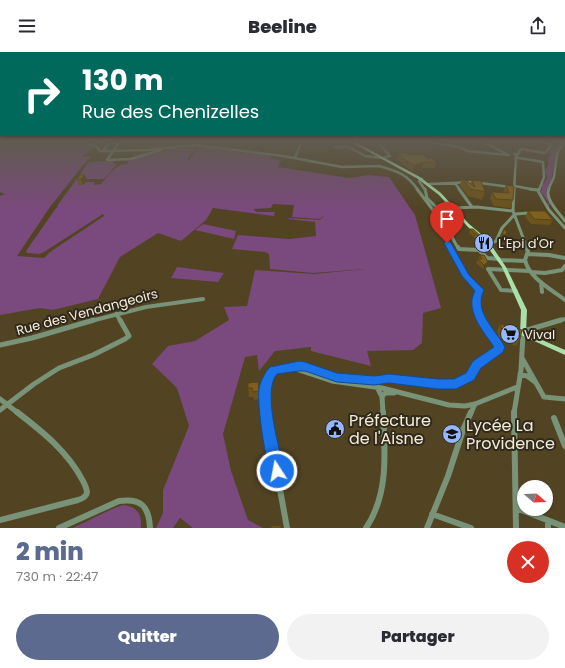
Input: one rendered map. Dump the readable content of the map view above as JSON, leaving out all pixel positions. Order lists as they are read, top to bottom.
{
  "streets": {
    "street": ["Rue des Vendangeoirs"]
  },
  "places": {
    "restaurant": ["L'Epi d'Or"],
    "supermarket": ["Vival"],
    "public building": ["Préfecture de l'Aisne"],
    "school or university": ["Lycée La Providence"]
  },
  "north": "right",
  "page": {
    "header": "Beeline",
    "turn": ["130 m", "Rue des Chenizelles"],
    "heading": ["2 min", "730 m · 22:47"],
    "buttons": ["Quitter", "Partager"]
  }
}
